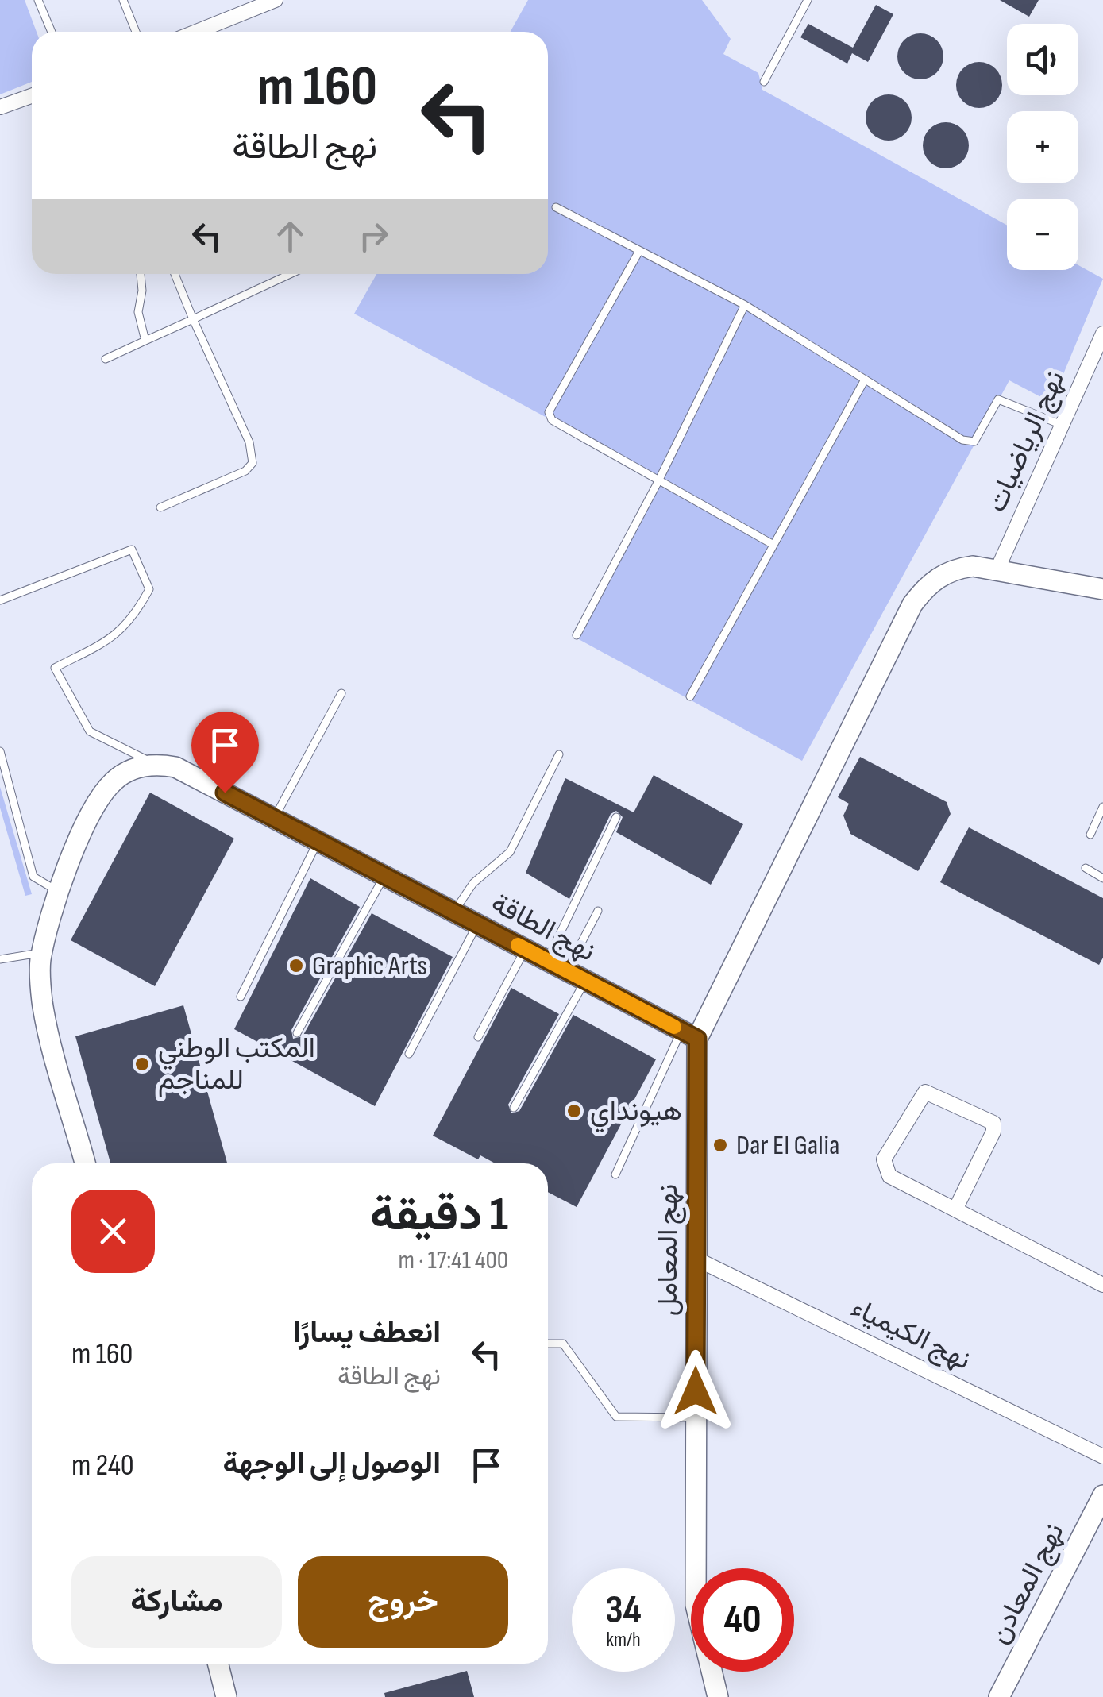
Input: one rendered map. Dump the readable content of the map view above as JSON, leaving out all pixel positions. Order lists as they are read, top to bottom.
{
  "streets": {
    "street": [
      "نهج الرياضيات",
      "نهج الطاقة",
      "نهج المعامل",
      "نهج الكيمياء",
      "نهج المعادن"
    ]
  },
  "crossings": [
    ["نهج الطاقة", "نهج المعامل"],
    ["نهج المعامل", "نهج الكيمياء"]
  ],
  "places": [
    "Graphic Arts",
    "المكتب الوطني للمناجم",
    "هيونداي",
    "Dar El Galia"
  ],
  "page": {
    "map_buttons": ["+", "−"],
    "turn": ["160 m", "نهج الطاقة"],
    "heading": ["1 دقيقة", "400 m · 17:41"],
    "list": [
      {
        "name": "انعطف يسارًا",
        "note": "نهج الطاقة",
        "value": "160 m"
      },
      {
        "name": "الوصول إلى الوجهة",
        "value": "240 m"
      }
    ],
    "buttons": ["خروج", "مشاركة"],
    "speed": "34 km/h",
    "limit": "40"
  }
}
